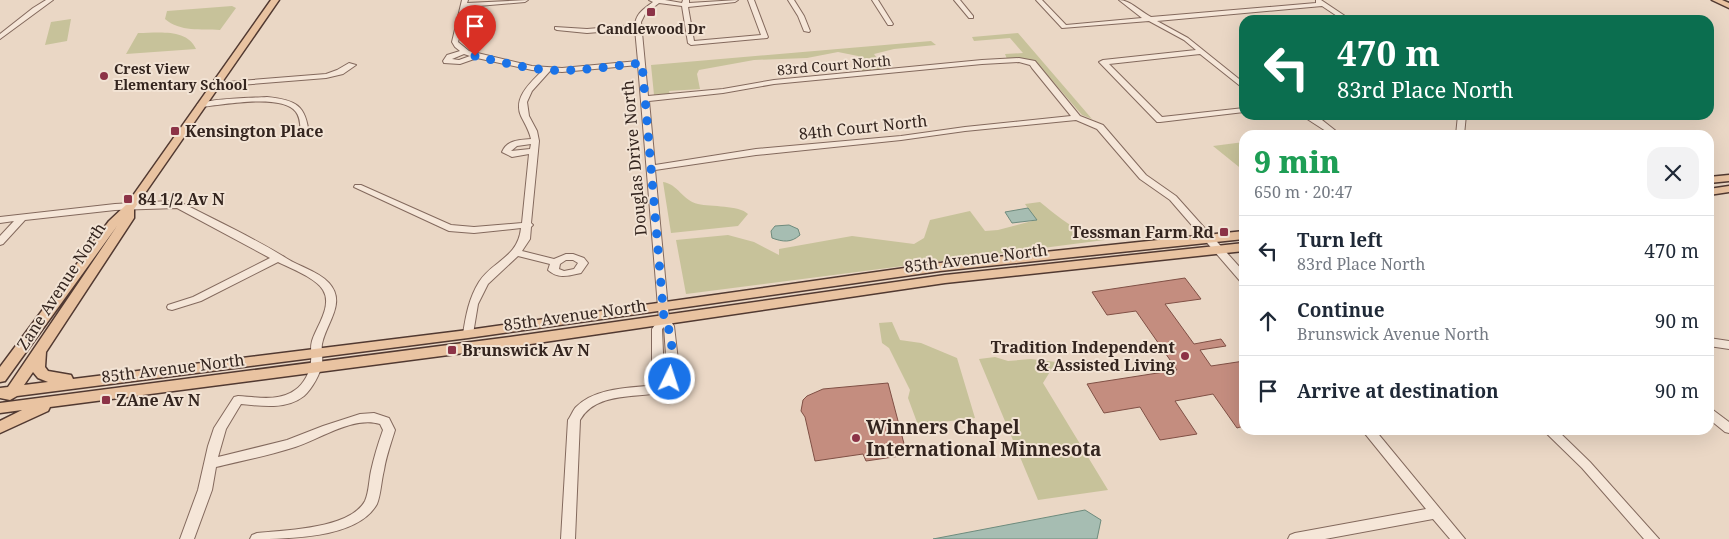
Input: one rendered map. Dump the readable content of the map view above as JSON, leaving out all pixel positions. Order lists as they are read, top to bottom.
{
  "streets": {
    "main road": ["85th Avenue North", "Zane Avenue North"],
    "street": ["83rd Court North", "84th Court North", "Douglas Drive North"]
  },
  "crossings": [
    ["83rd Court North", "84th Court North"],
    ["83rd Court North", "Douglas Drive North"],
    ["84th Court North", "Douglas Drive North"],
    ["Douglas Drive North", "85th Avenue North"],
    ["85th Avenue North", "Zane Avenue North"]
  ],
  "places": {
    "transit": [
      "Candlewood Dr",
      "Kensington Place",
      "84 1/2 Av N",
      "Tessman Farm Rd",
      "Brunswick Av N",
      "ZAne Av N"
    ],
    "other": ["Crest View Elementary School", "Tradition Independent & Assisted Living", "Winners Chapel International Minnesota"]
  },
  "page": {
    "turn": ["470 m", "83rd Place North"],
    "heading": ["9 min", "650 m · 20:47"],
    "list": [
      {
        "name": "Turn left",
        "note": "83rd Place North",
        "value": "470 m"
      },
      {
        "name": "Continue",
        "note": "Brunswick Avenue North",
        "value": "90 m"
      },
      {
        "name": "Arrive at destination",
        "value": "90 m"
      }
    ]
  }
}
